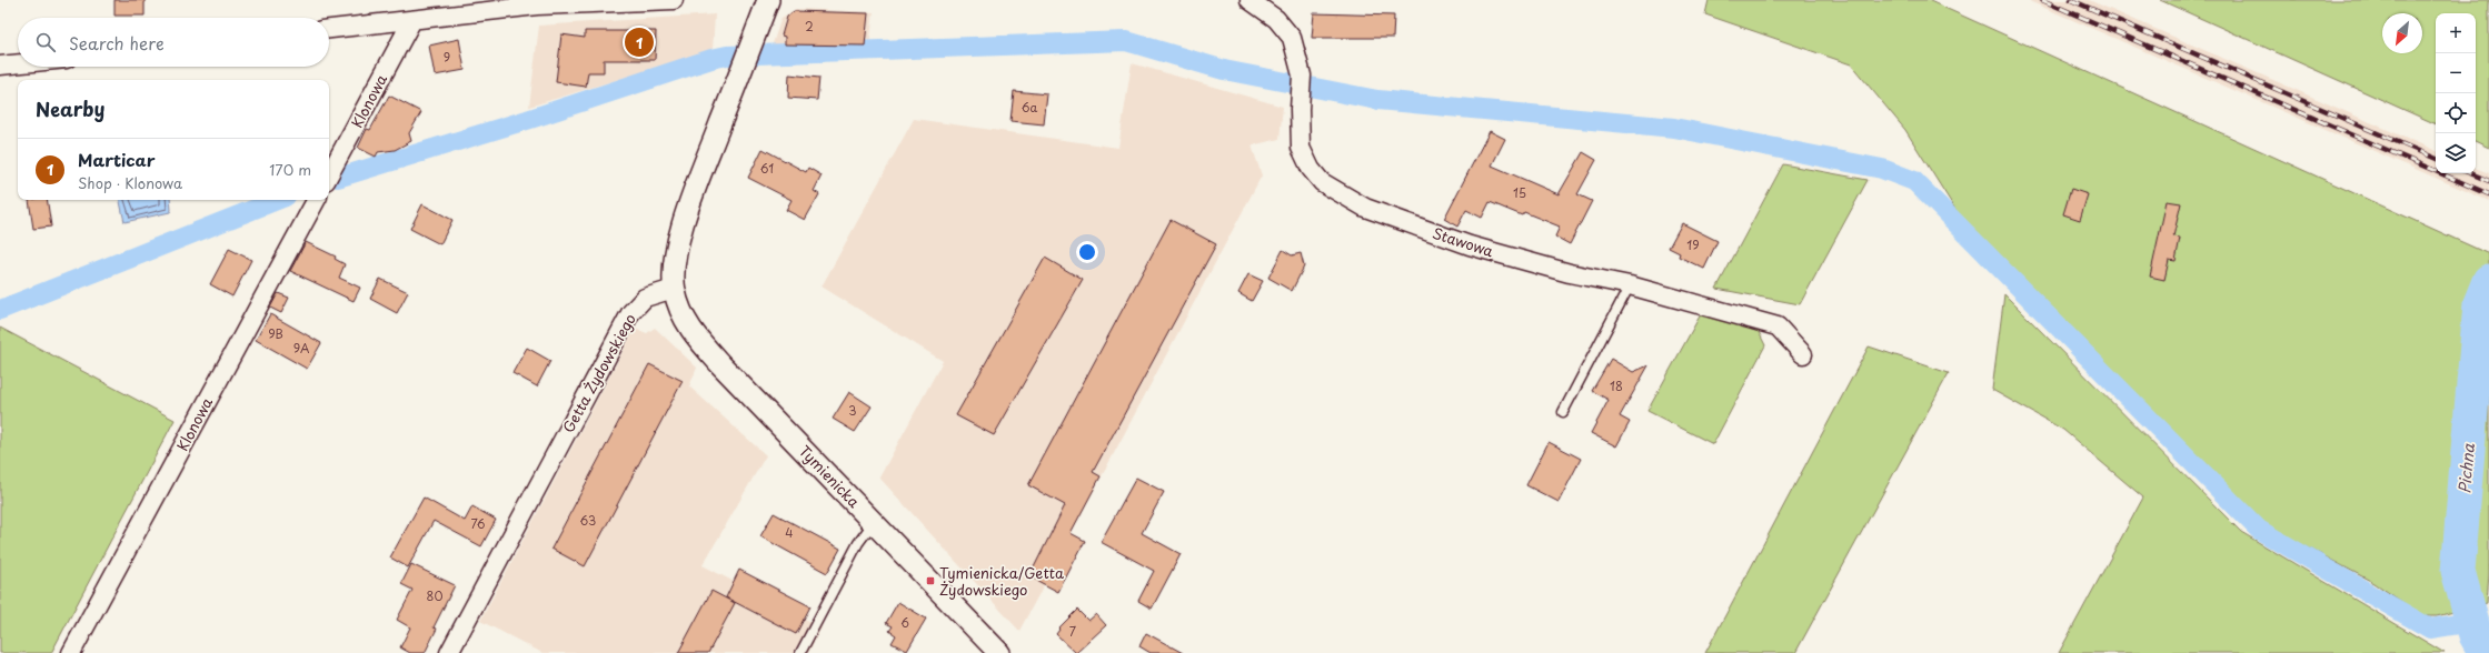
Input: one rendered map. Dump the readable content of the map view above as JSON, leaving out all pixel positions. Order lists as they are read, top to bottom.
{
  "streets": {
    "street": [
      "Klonowa",
      "Stawowa",
      "Getta Żydowskiego",
      "Tymienicka"
    ]
  },
  "crossings": [
    ["Getta Żydowskiego", "Tymienicka"]
  ],
  "water": ["Pichna"],
  "places": {
    "transit": ["Tymienicka/Getta Żydowskiego"]
  },
  "house_numbers": [
    "2",
    "9",
    "6a",
    "61",
    "15",
    "19",
    "9B",
    "9A",
    "18",
    "3",
    "63",
    "76",
    "4",
    "80",
    "6",
    "7"
  ],
  "north": "bottom left",
  "page": {
    "map_buttons": ["+", "−"],
    "search": "Search here",
    "pins": "1",
    "heading": "Nearby",
    "list": [
      {
        "mark": "1",
        "name": "Marticar",
        "note": "Shop · Klonowa",
        "value": "170 m"
      }
    ]
  }
}
